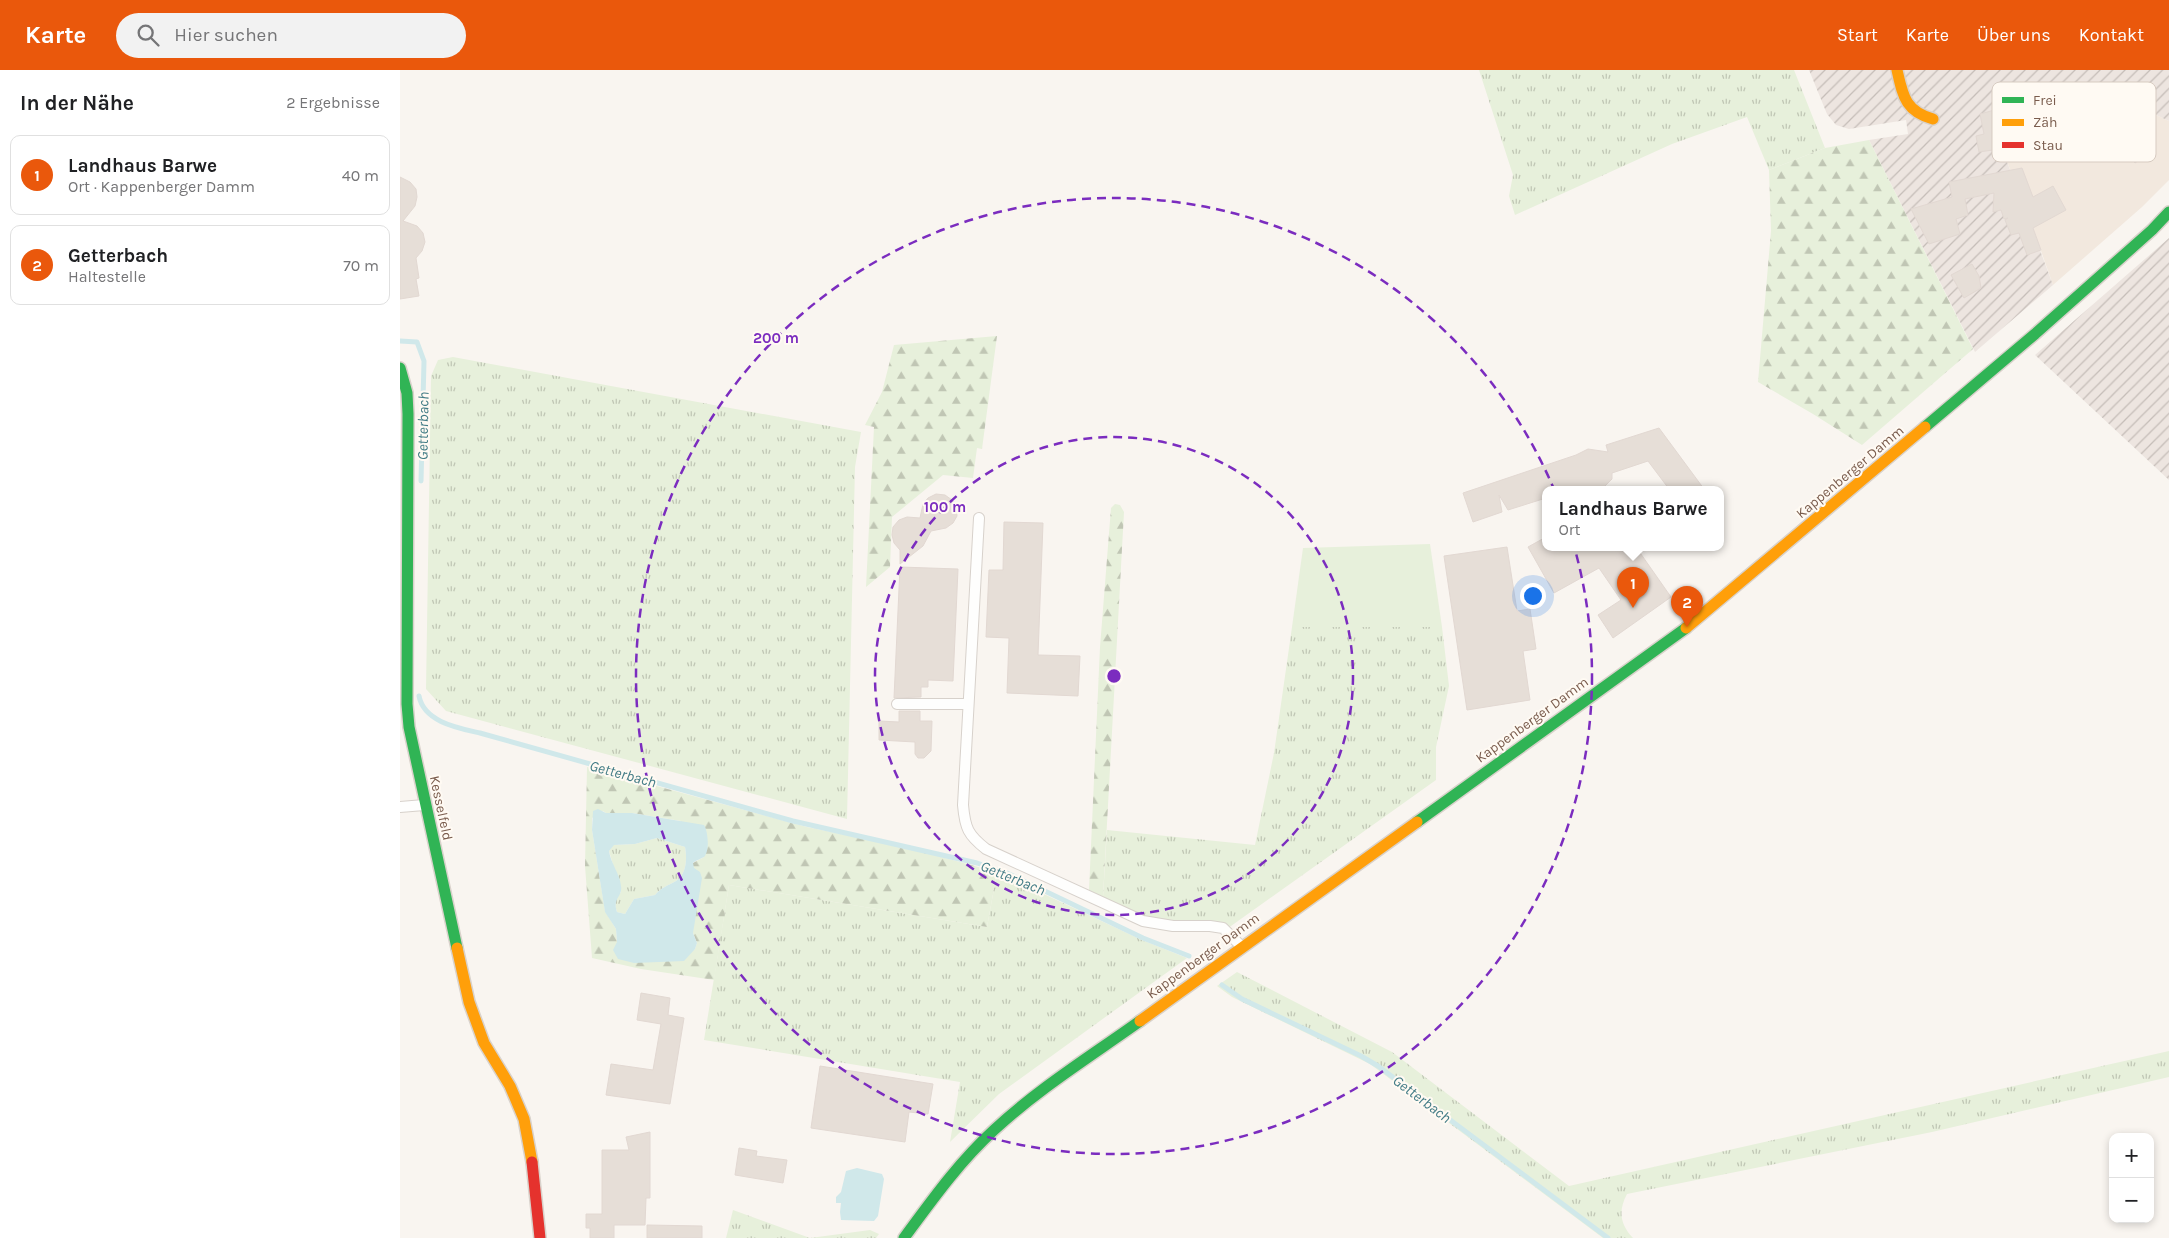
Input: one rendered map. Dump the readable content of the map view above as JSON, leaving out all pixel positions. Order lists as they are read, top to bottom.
{
  "streets": {
    "main road": ["Kappenberger Damm", "Kesselfeld"]
  },
  "water": ["Getterbach"],
  "legend": ["Frei", "Zäh", "Stau"],
  "page": {
    "header": "Karte",
    "search": "Hier suchen",
    "nav": [
      "Start",
      "Karte",
      "Über uns",
      "Kontakt"
    ],
    "heading": ["In der Nähe", "2 Ergebnisse"],
    "list": [
      {
        "mark": "1",
        "name": "Landhaus Barwe",
        "note": "Ort · Kappenberger Damm",
        "value": "40 m"
      },
      {
        "mark": "2",
        "name": "Getterbach",
        "note": "Haltestelle",
        "value": "70 m"
      }
    ],
    "popup": ["Landhaus Barwe", "Ort"],
    "pins": ["1", "2"],
    "map_buttons": ["+", "−"]
  },
  "rings": ["200 m", "100 m"]
}
